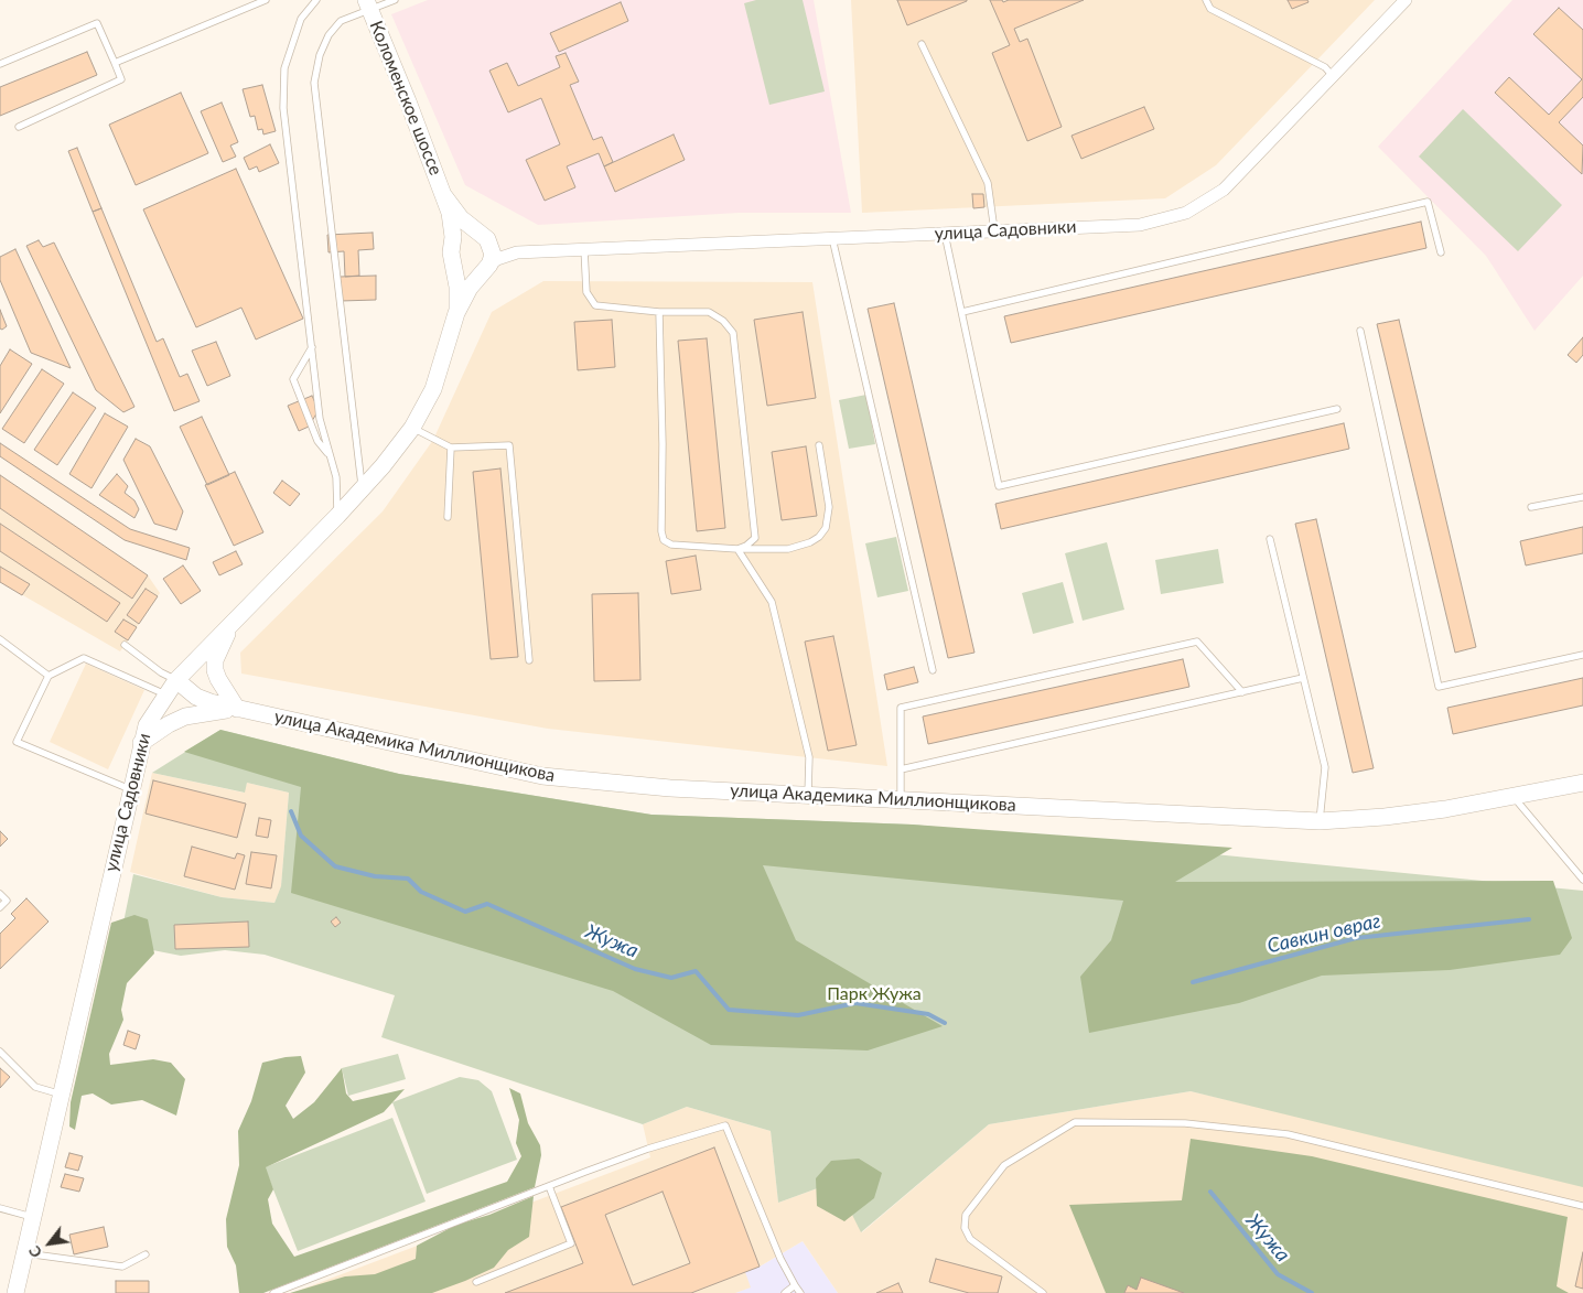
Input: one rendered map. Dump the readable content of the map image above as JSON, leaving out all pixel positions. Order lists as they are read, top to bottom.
{
  "streets": {
    "street": ["Коломенское шоссе", "улица Садовники", "улица Академика Миллионщикова"]
  },
  "crossings": [
    ["Коломенское шоссе", "улица Садовники"],
    ["улица Садовники", "улица Академика Миллионщикова"]
  ],
  "water": ["Савкин овраг", "Жужа"],
  "parks": ["Парк Жужа"],
  "north": "bottom left"
}
